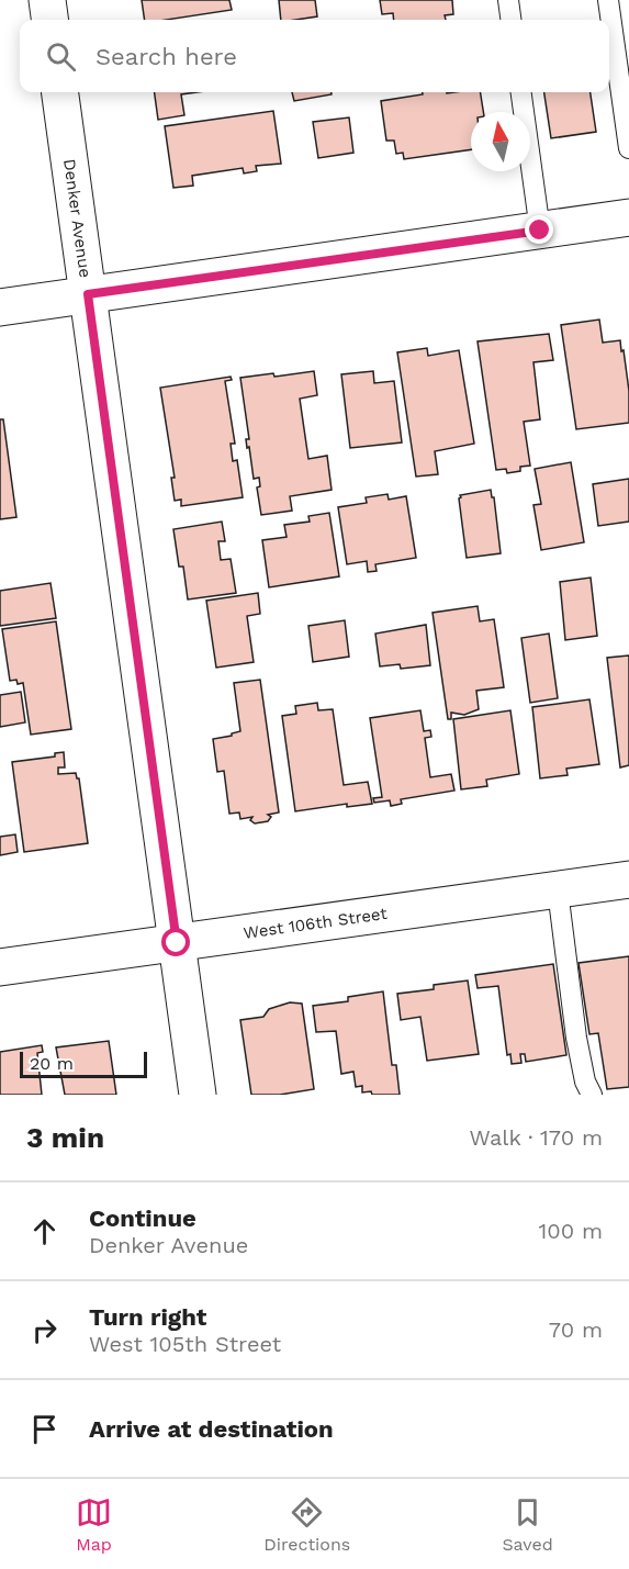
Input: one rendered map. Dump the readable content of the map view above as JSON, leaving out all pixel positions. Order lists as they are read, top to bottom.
{
  "streets": {
    "street": ["Denker Avenue", "West 106th Street"]
  },
  "crossings": [
    ["Denker Avenue", "West 106th Street"]
  ],
  "scale_bar": "20 m",
  "north": "top",
  "page": {
    "search": "Search here",
    "scale": "20 m",
    "heading": ["3 min", "Walk · 170 m"],
    "list": [
      ["Continue", "Denker Avenue", "100 m"],
      ["Turn right", "West 105th Street", "70 m"],
      "Arrive at destination"
    ],
    "nav": ["Map", "Directions", "Saved"]
  }
}
